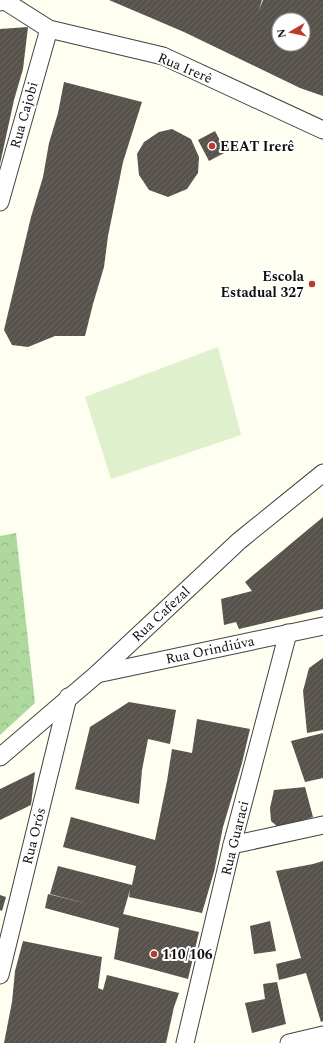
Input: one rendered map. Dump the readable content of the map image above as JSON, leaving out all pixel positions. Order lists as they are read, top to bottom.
{
  "streets": {
    "street": [
      "Rua Irerê",
      "Rua Cajobi",
      "Rua Cafezal",
      "Rua Orindiúva",
      "Rua Orós",
      "Rua Guaraci"
    ]
  },
  "crossings": [
    ["Rua Irerê", "Rua Cajobi"],
    ["Rua Cafezal", "Rua Orindiúva"],
    ["Rua Cafezal", "Rua Orós"],
    ["Rua Orindiúva", "Rua Guaraci"]
  ],
  "places": ["EEAT Irerê", "Escola Estadual 327", "110/106"],
  "north": "left"
}
